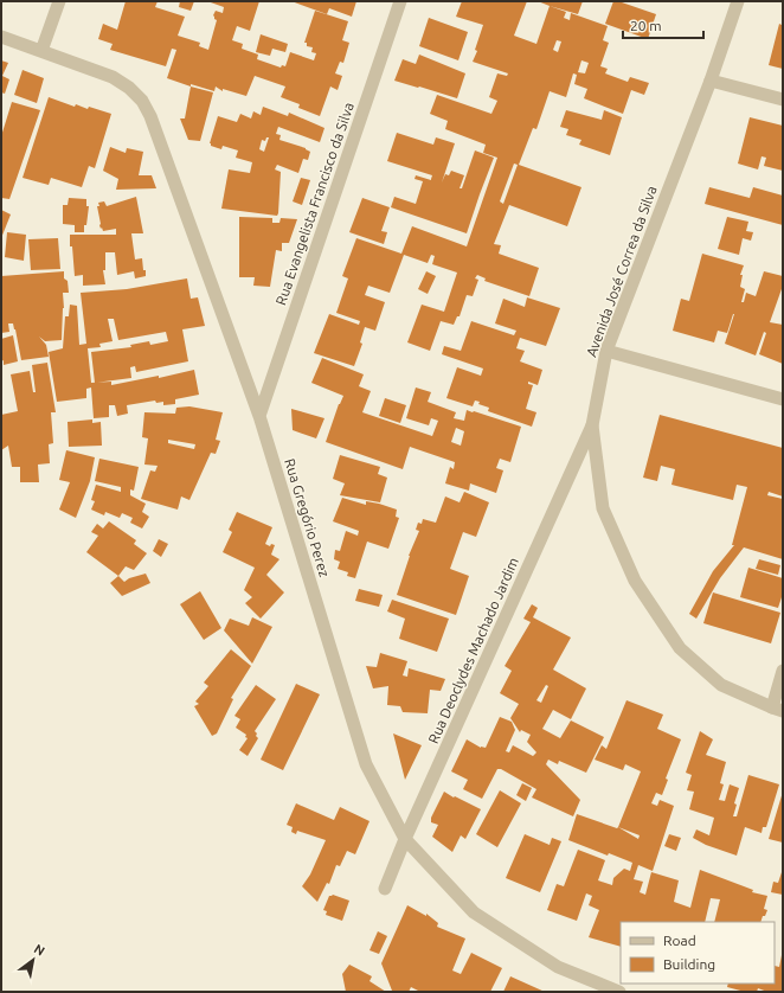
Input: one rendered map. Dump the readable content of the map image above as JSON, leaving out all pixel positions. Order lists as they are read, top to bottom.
{
  "streets": {
    "street": [
      "Rua Evangelista Francisco da Silva",
      "Avenida José Correa da Silva",
      "Rua Gregório Perez",
      "Rua Deoclydes Machado Jardim"
    ]
  },
  "crossings": [
    ["Rua Evangelista Francisco da Silva", "Rua Gregório Perez"],
    ["Avenida José Correa da Silva", "Rua Deoclydes Machado Jardim"],
    ["Rua Gregório Perez", "Rua Deoclydes Machado Jardim"]
  ],
  "legend": ["Road", "Building"],
  "scale_bar": "20 m",
  "north": "top right"
}
